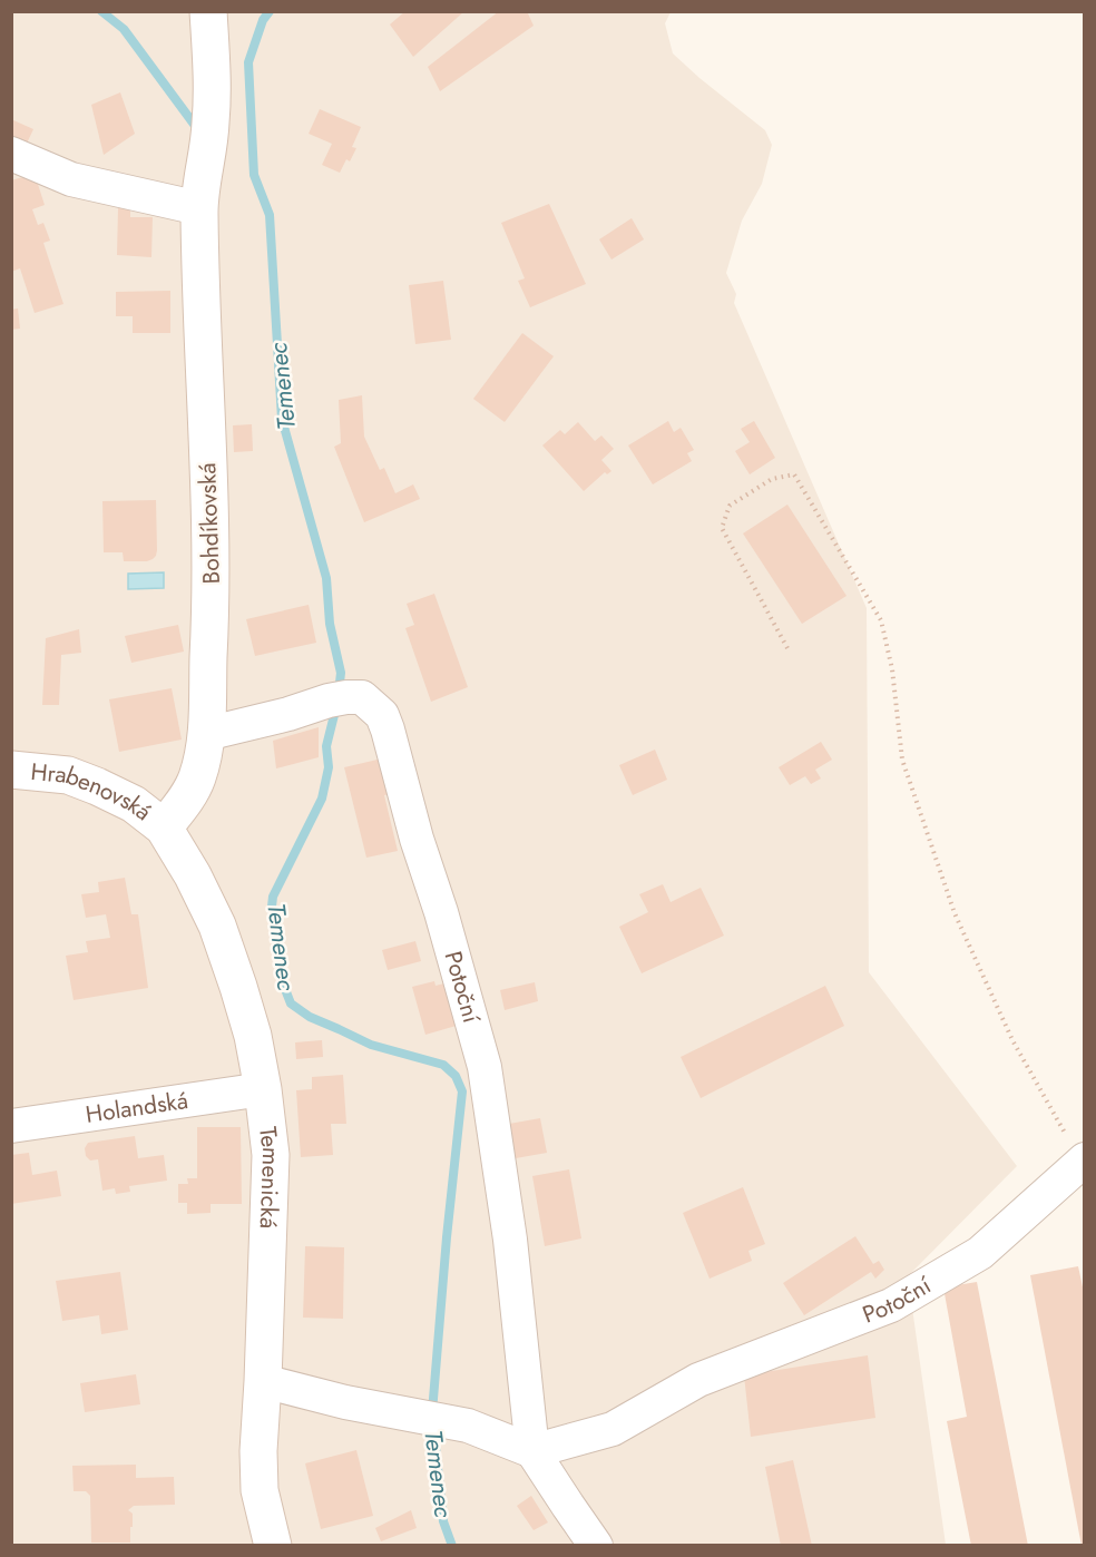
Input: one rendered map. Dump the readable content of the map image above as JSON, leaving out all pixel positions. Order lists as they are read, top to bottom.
{
  "streets": {
    "street": [
      "Bohdíkovská",
      "Hrabenovská",
      "Potoční",
      "Holandská",
      "Temenická"
    ]
  },
  "crossings": [
    ["Bohdíkovská", "Hrabenovská"],
    ["Bohdíkovská", "Potoční"],
    ["Bohdíkovská", "Temenická"],
    ["Hrabenovská", "Temenická"],
    ["Holandská", "Temenická"]
  ],
  "water": ["Temenec"]
}
